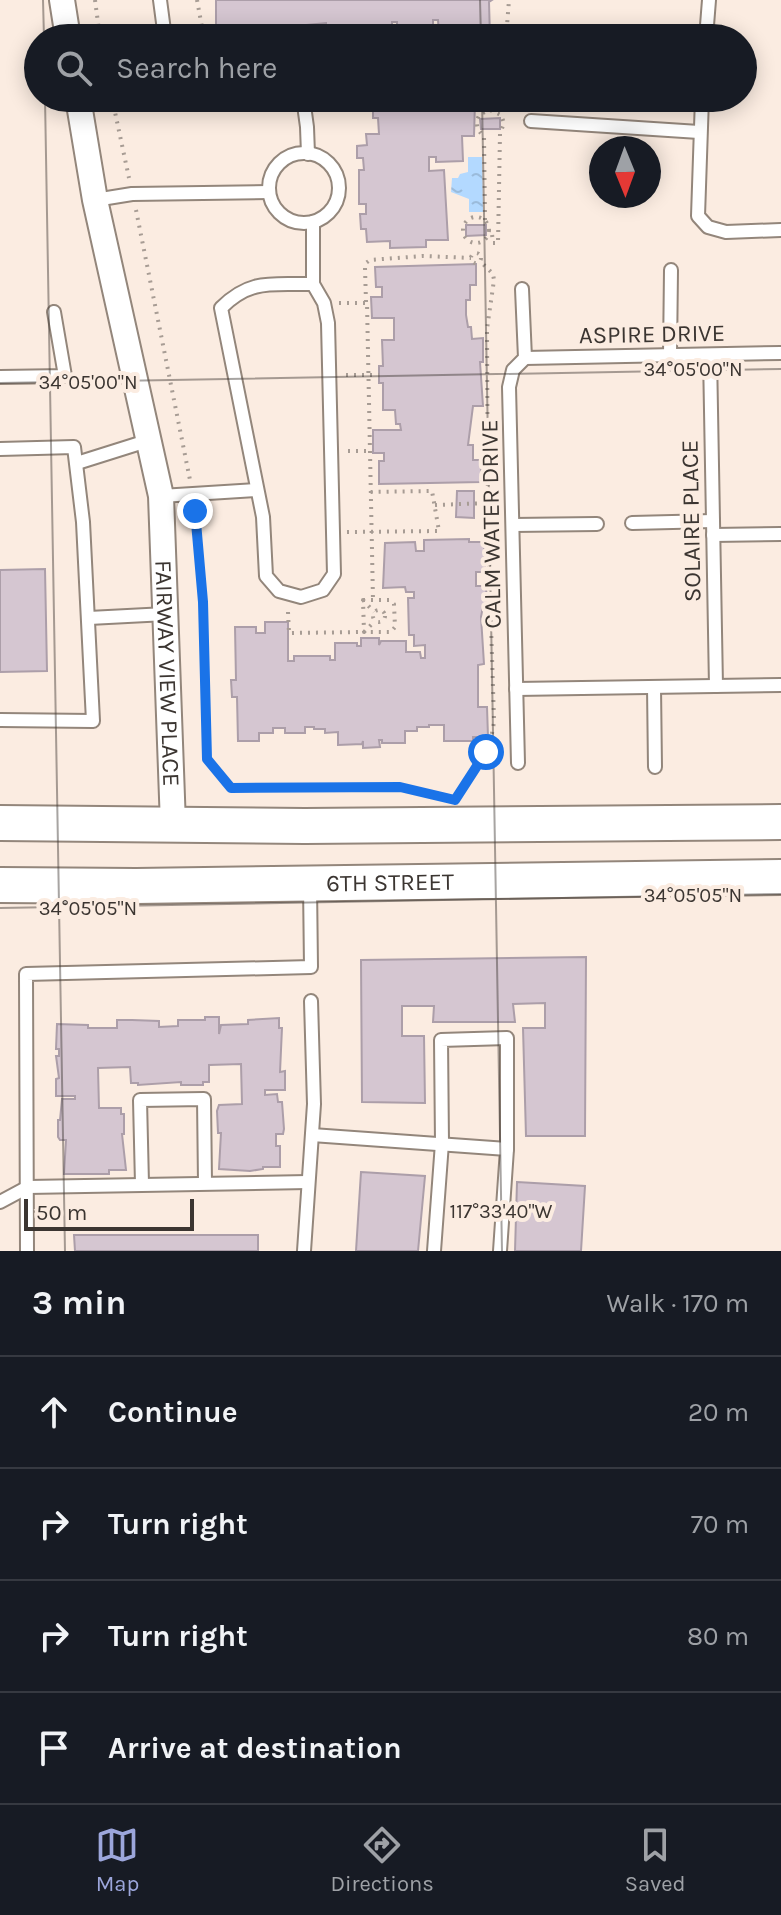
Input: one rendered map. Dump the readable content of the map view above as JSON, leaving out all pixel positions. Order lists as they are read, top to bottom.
{
  "streets": {
    "main road": ["6TH STREET"],
    "street": ["FAIRWAY VIEW PLACE"],
    "lane": ["ASPIRE DRIVE", "SOLAIRE PLACE", "CALM WATER DRIVE"]
  },
  "crossings": [
    ["ASPIRE DRIVE", "SOLAIRE PLACE"],
    ["ASPIRE DRIVE", "CALM WATER DRIVE"]
  ],
  "scale_bar": "50 m",
  "north": "bottom",
  "page": {
    "search": "Search here",
    "scale": "50 m",
    "heading": ["3 min", "Walk · 170 m"],
    "list": [
      ["Continue", "20 m"],
      ["Turn right", "70 m"],
      ["Turn right", "80 m"],
      "Arrive at destination"
    ],
    "nav": ["Map", "Directions", "Saved"]
  },
  "coordinates": ["34°05'00\"N", "34°05'05\"N", "117°33'40\"W"]
}
